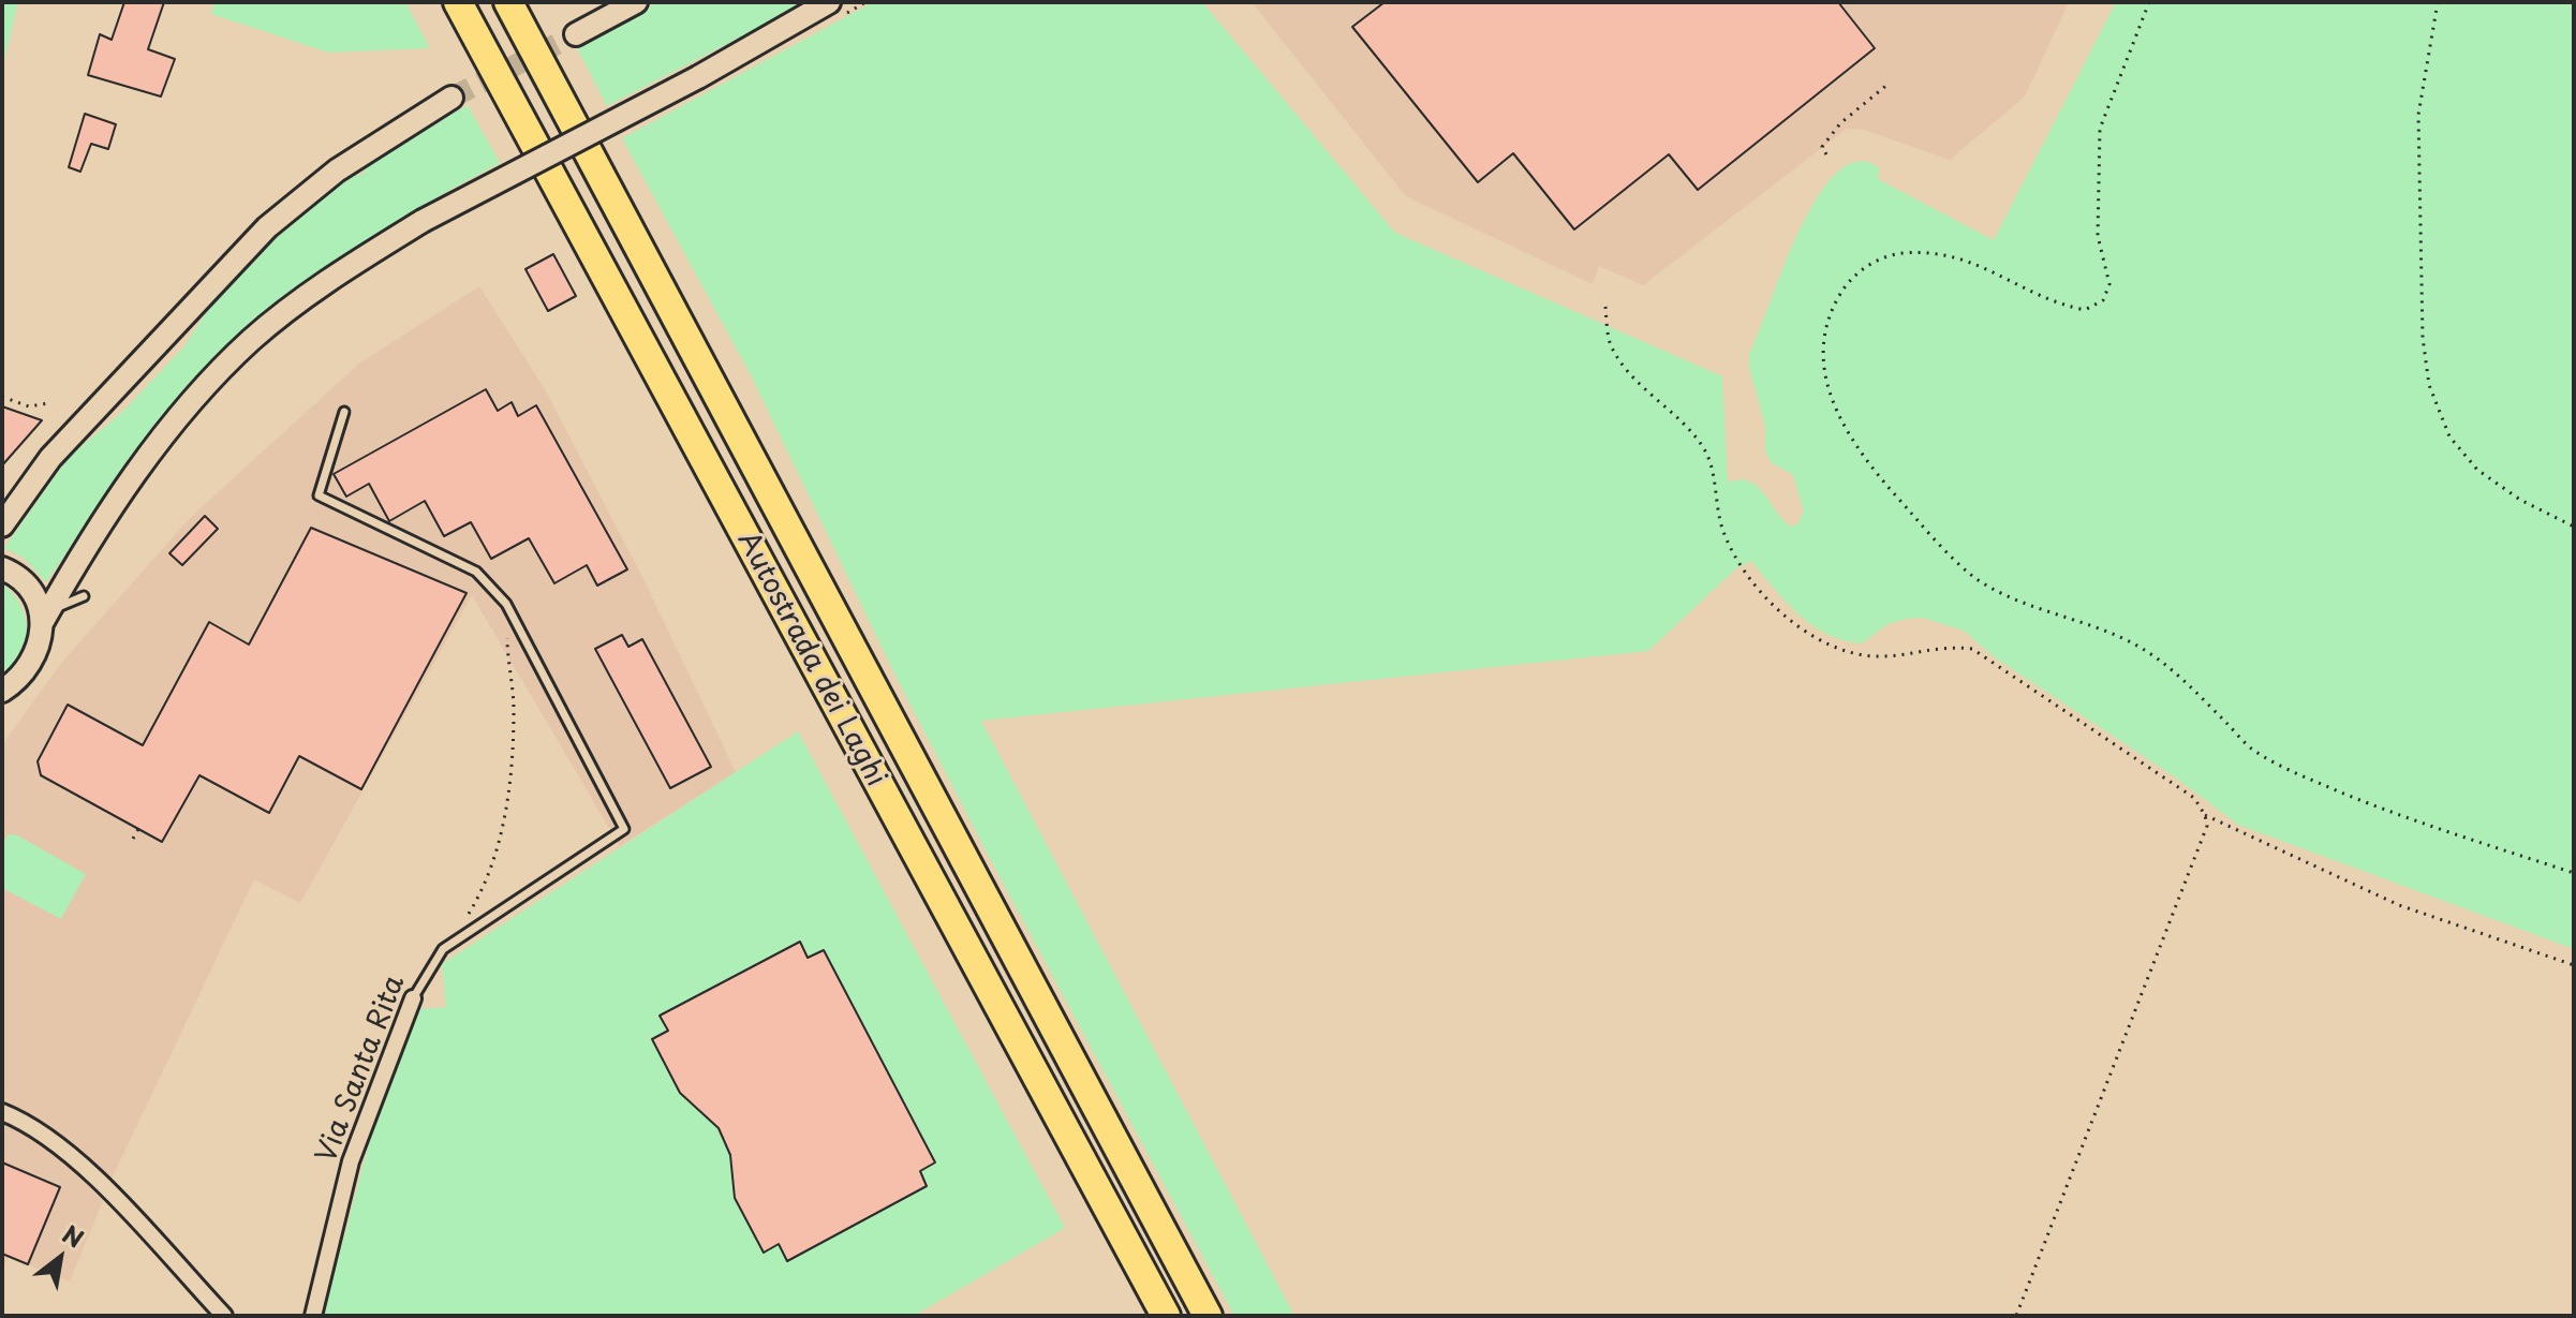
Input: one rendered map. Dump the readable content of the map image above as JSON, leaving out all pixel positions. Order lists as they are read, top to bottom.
{
  "streets": {
    "highway": ["Autostrada dei Laghi"],
    "street": ["Via Santa Rita"]
  },
  "north": "top right"
}
